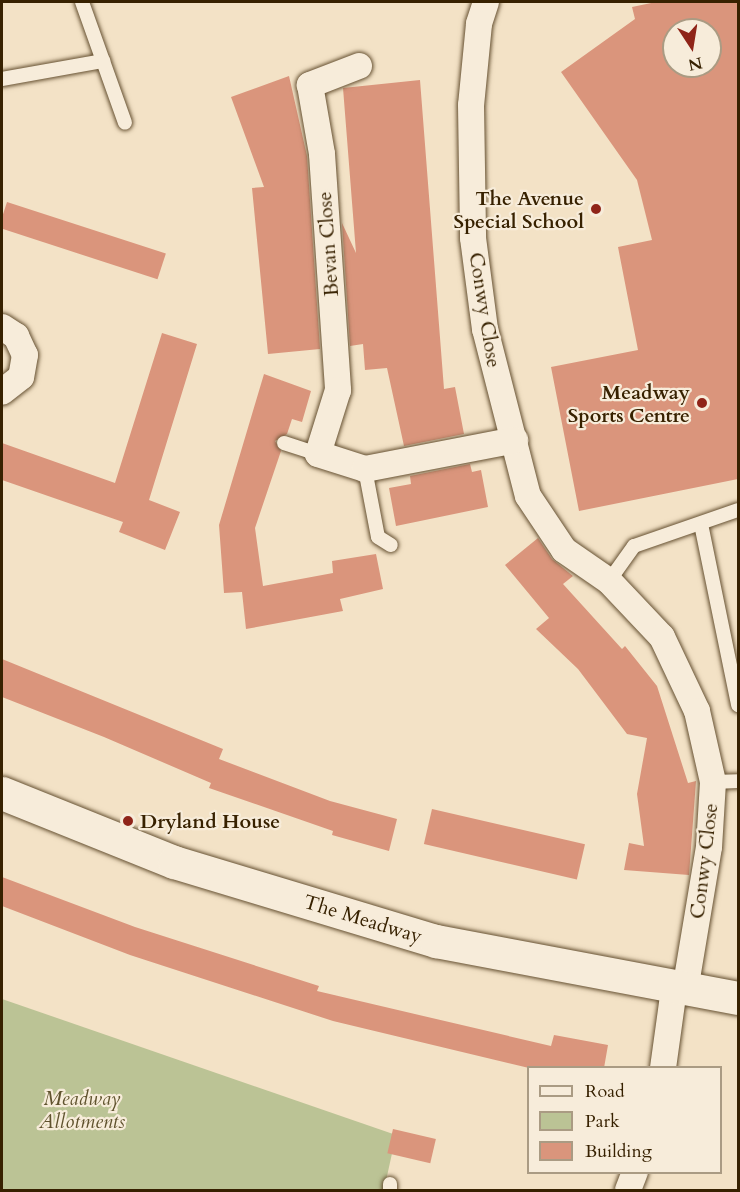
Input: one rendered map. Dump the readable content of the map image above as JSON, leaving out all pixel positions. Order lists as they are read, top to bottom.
{
  "streets": {
    "street": ["Bevan Close", "Conwy Close", "The Meadway"]
  },
  "crossings": [
    ["Conwy Close", "The Meadway"]
  ],
  "parks": ["Meadway Allotments"],
  "places": ["The Avenue Special School", "Meadway Sports Centre", "Dryland House"],
  "legend": ["Road", "Park", "Building"],
  "north": "bottom"
}
